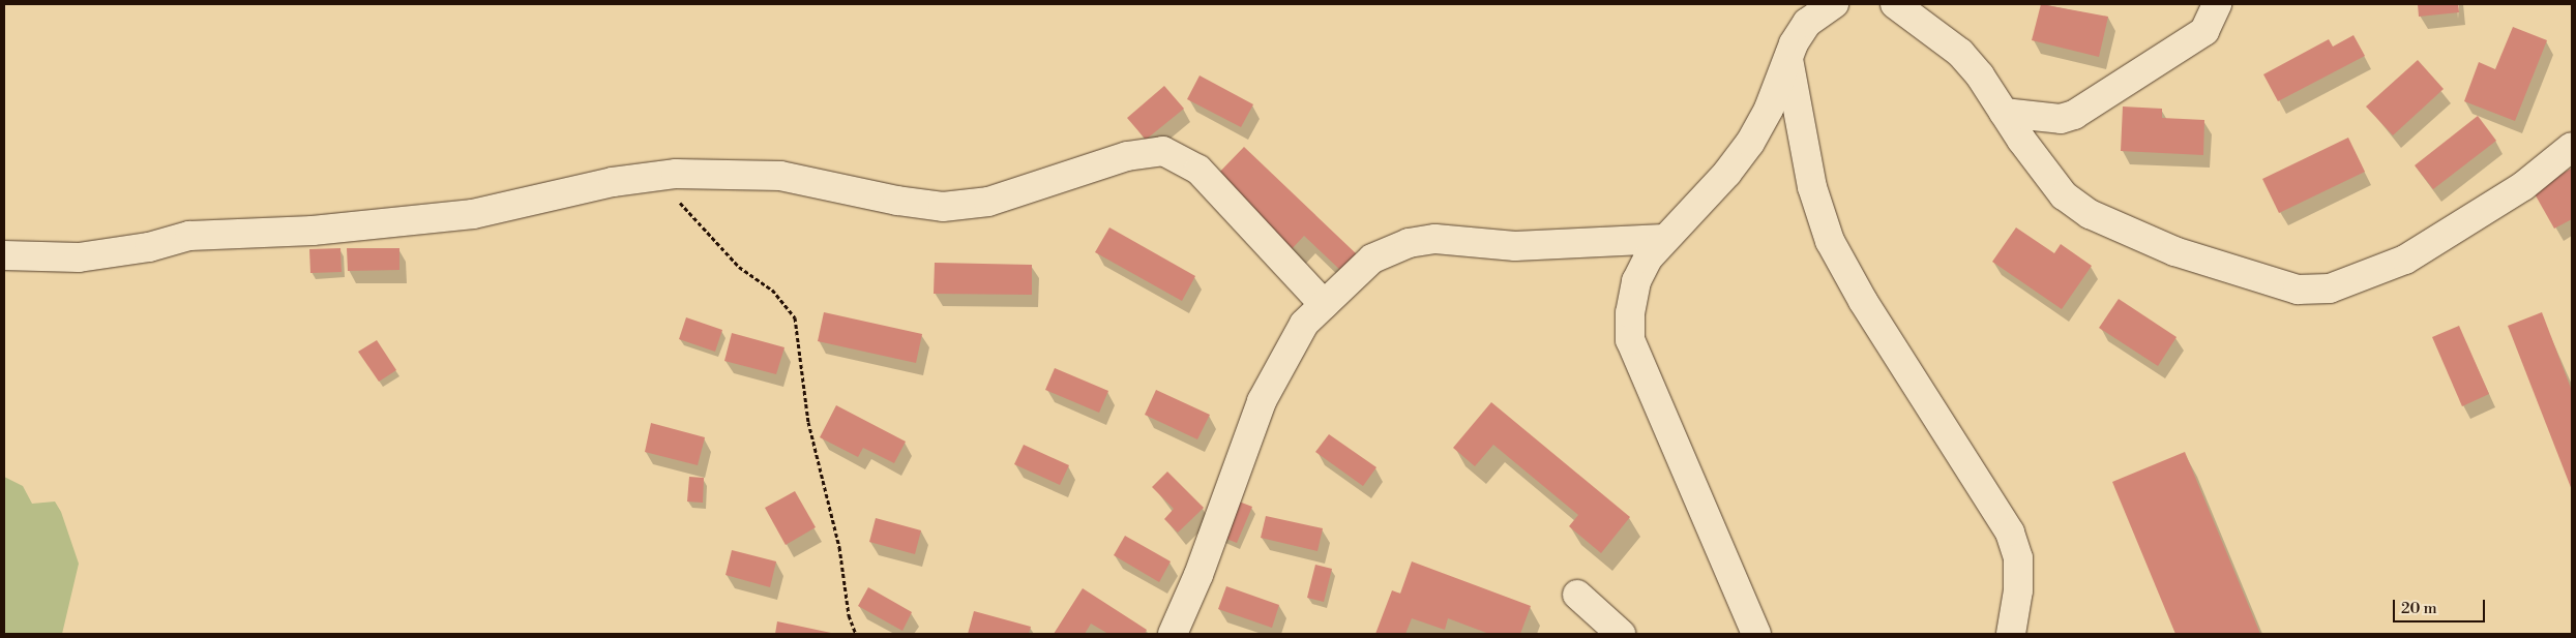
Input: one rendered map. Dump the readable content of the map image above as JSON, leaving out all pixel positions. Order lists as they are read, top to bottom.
{
  "scale_bar": "20 m"
}
